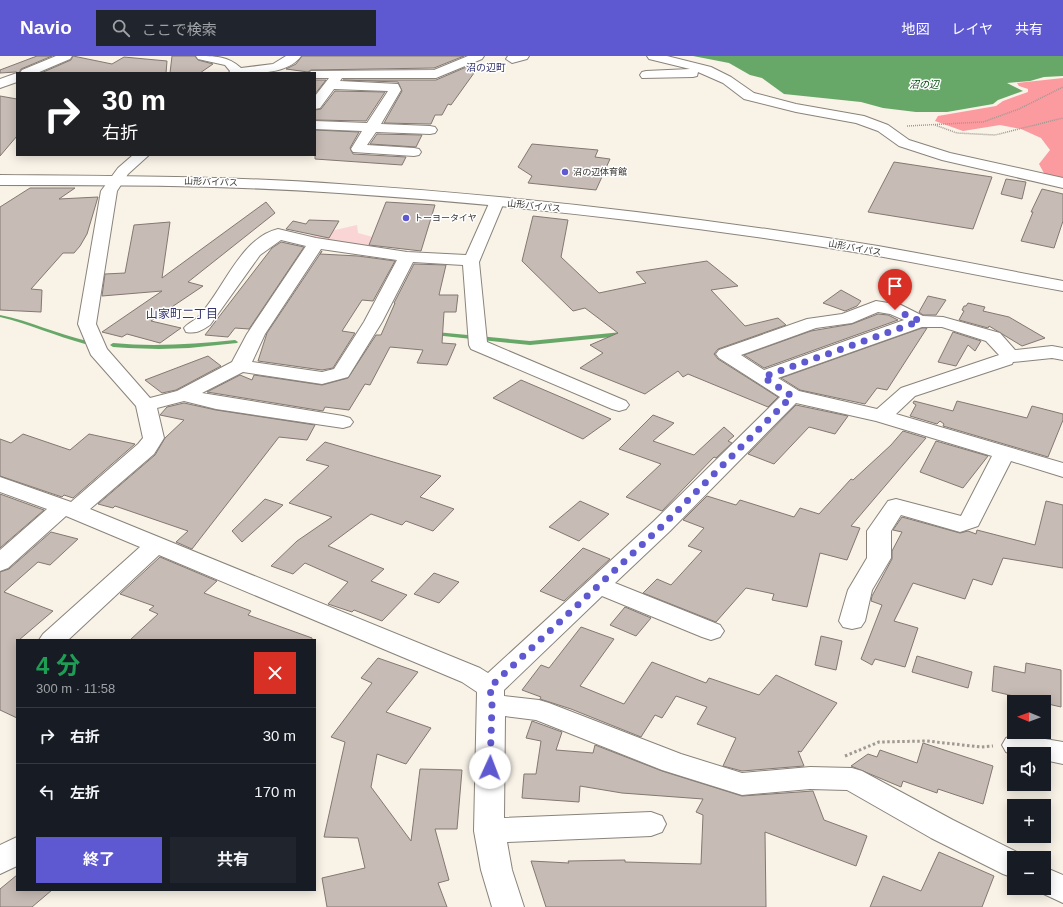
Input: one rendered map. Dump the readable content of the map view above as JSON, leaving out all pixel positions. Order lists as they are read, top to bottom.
{
  "streets": {
    "main road": ["山形バイパス"]
  },
  "districts": ["沼の辺町", "山家町二丁目"],
  "water": ["沼の辺"],
  "places": ["沼の辺体育館", "トーヨータイヤ"],
  "north": "left",
  "page": {
    "header": "Navio",
    "search": "ここで検索",
    "nav": ["地図", "レイヤ", "共有"],
    "turn": ["30 m", "右折"],
    "heading": ["4 分", "300 m · 11:58"],
    "map_buttons": ["+", "−"],
    "list": [
      {
        "name": "右折",
        "value": "30 m"
      },
      {
        "name": "左折",
        "value": "170 m"
      }
    ],
    "buttons": ["終了", "共有"]
  }
}
